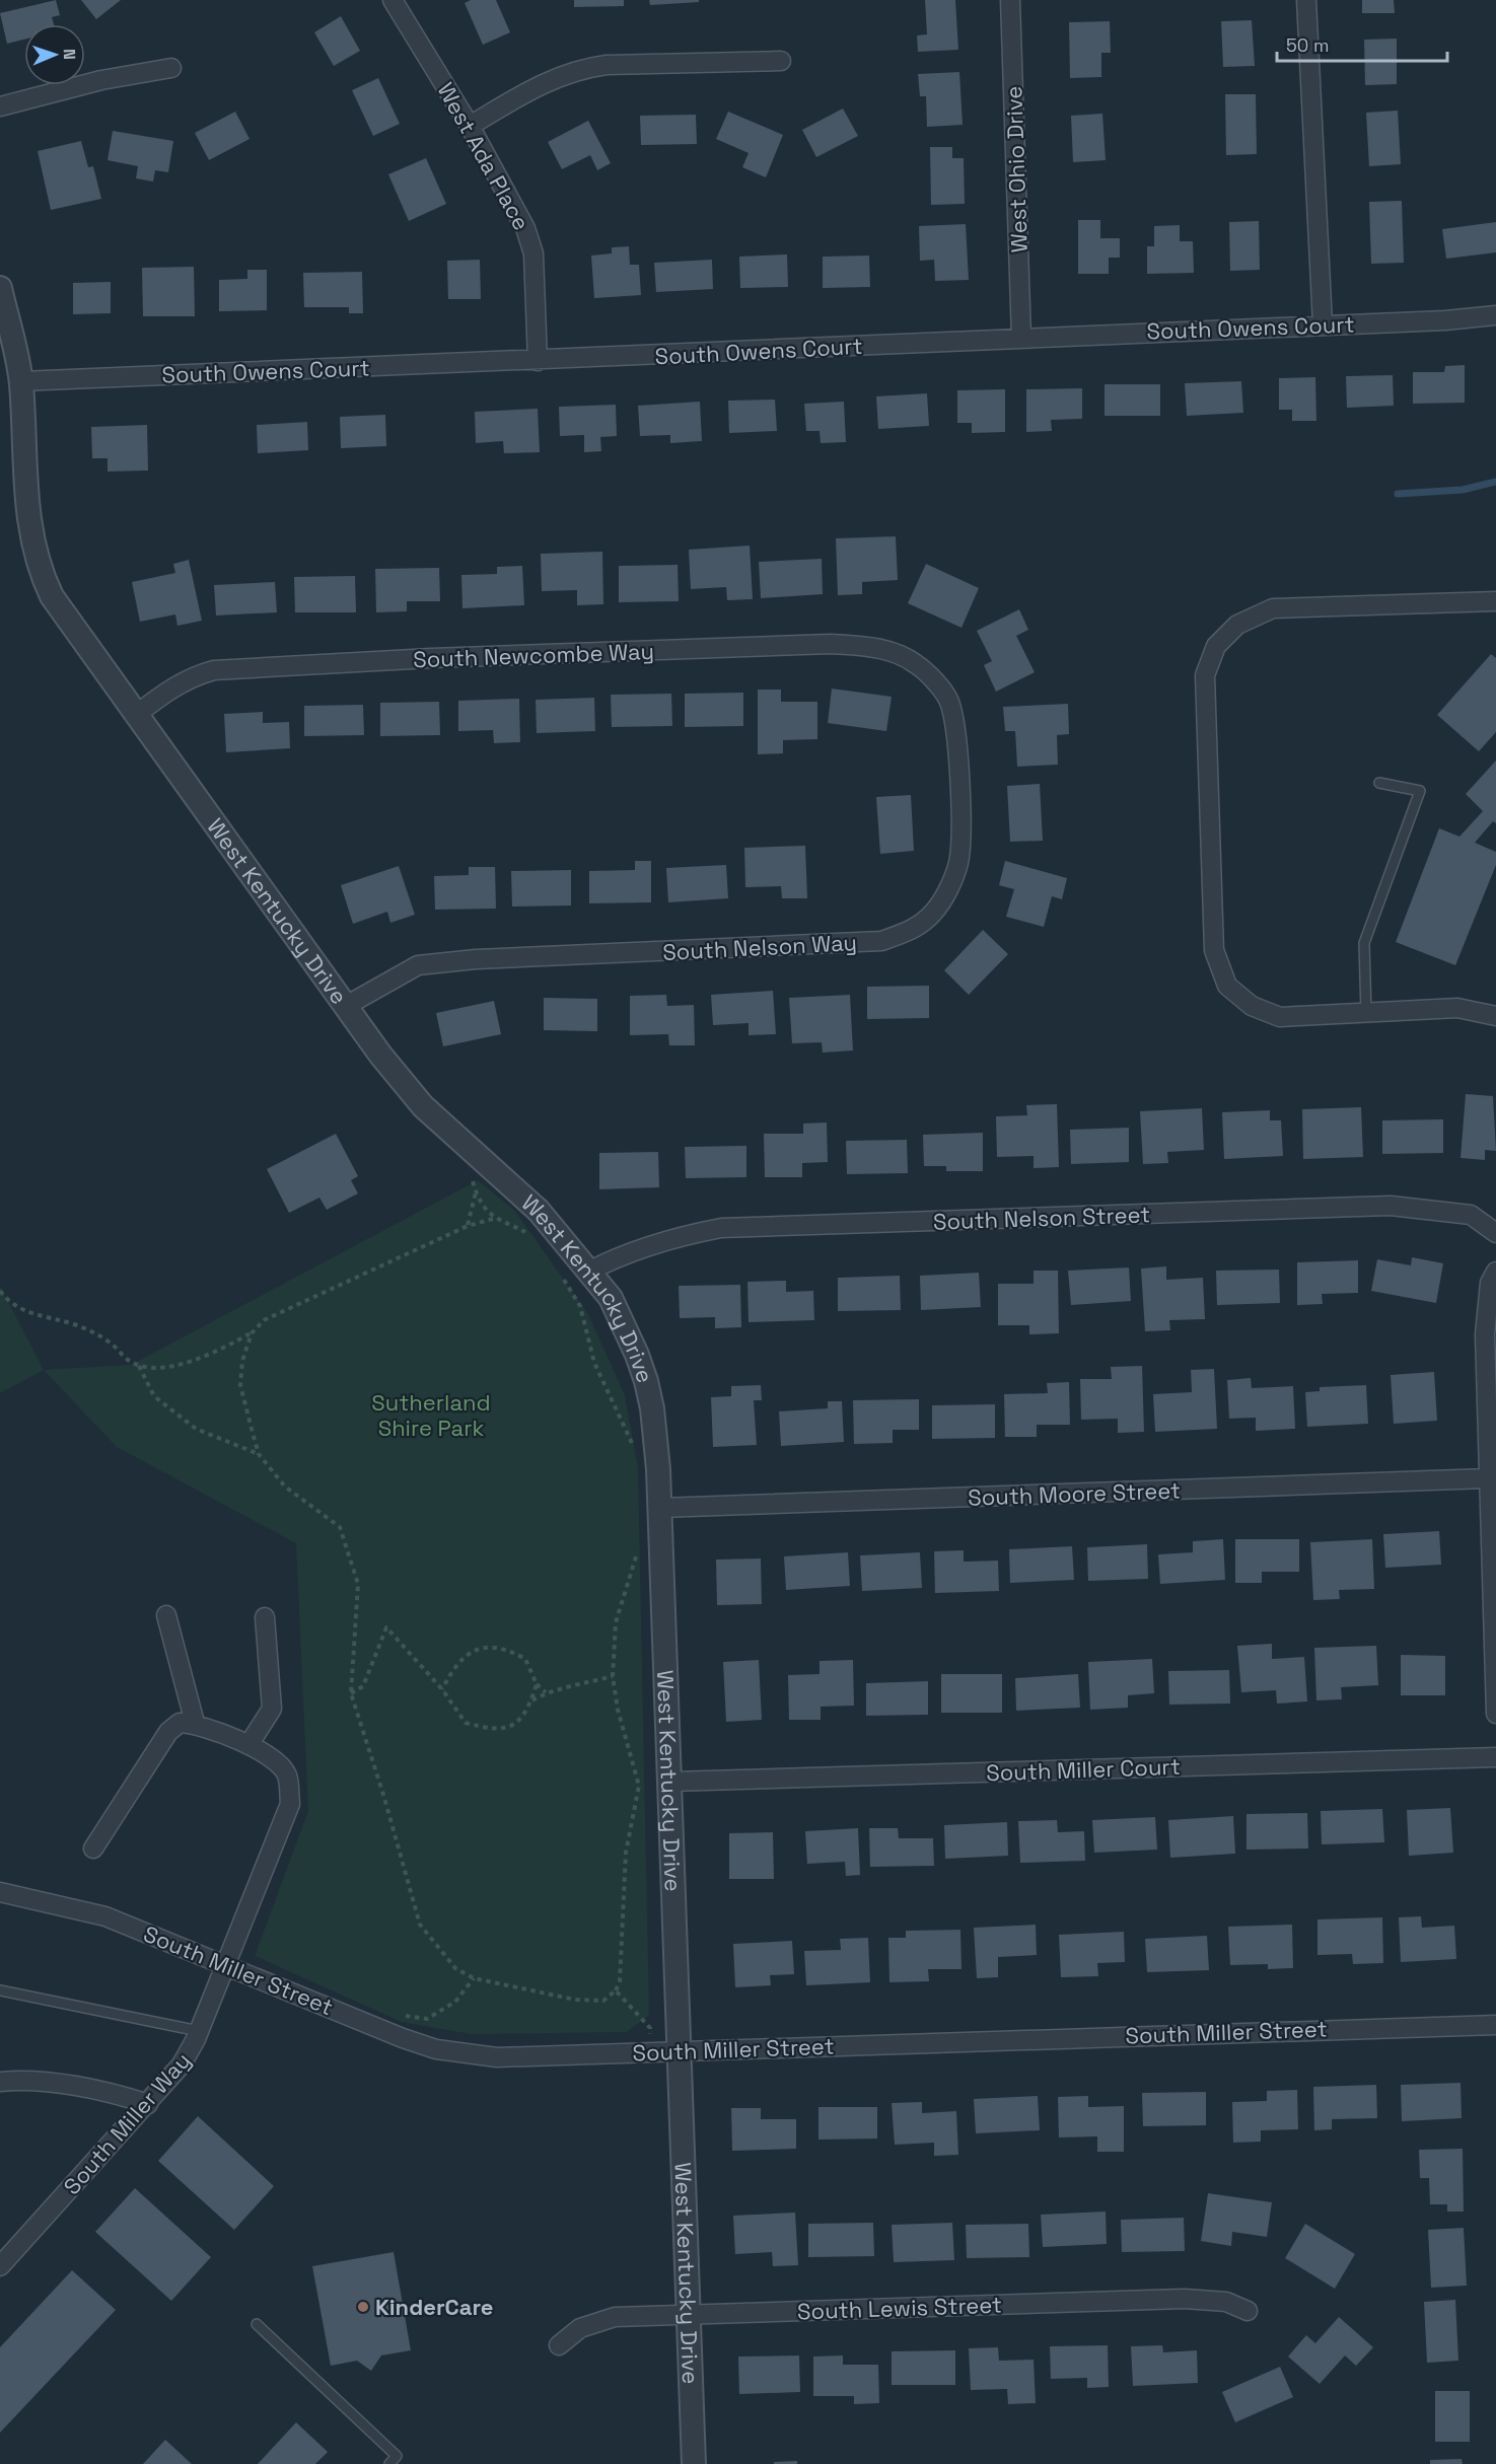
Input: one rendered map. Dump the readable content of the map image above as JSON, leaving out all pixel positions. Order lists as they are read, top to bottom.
{
  "streets": {
    "street": [
      "West Ada Place",
      "West Ohio Drive",
      "South Owens Court",
      "South Newcombe Way",
      "West Kentucky Drive",
      "South Nelson Way",
      "South Nelson Street",
      "South Moore Street",
      "South Miller Court",
      "South Miller Street",
      "South Miller Way",
      "South Lewis Street"
    ]
  },
  "crossings": [
    ["West Ada Place", "South Owens Court"],
    ["West Ohio Drive", "South Owens Court"],
    ["South Owens Court", "West Kentucky Drive"],
    ["South Newcombe Way", "West Kentucky Drive"],
    ["South Newcombe Way", "South Nelson Way"],
    ["West Kentucky Drive", "South Nelson Way"],
    ["West Kentucky Drive", "South Nelson Street"],
    ["West Kentucky Drive", "South Moore Street"],
    ["West Kentucky Drive", "South Miller Court"],
    ["West Kentucky Drive", "South Miller Street"],
    ["West Kentucky Drive", "South Lewis Street"],
    ["South Miller Street", "South Miller Way"]
  ],
  "parks": ["Sutherland Shire Park"],
  "places": ["KinderCare"],
  "scale_bar": "50 m",
  "north": "right"
}
